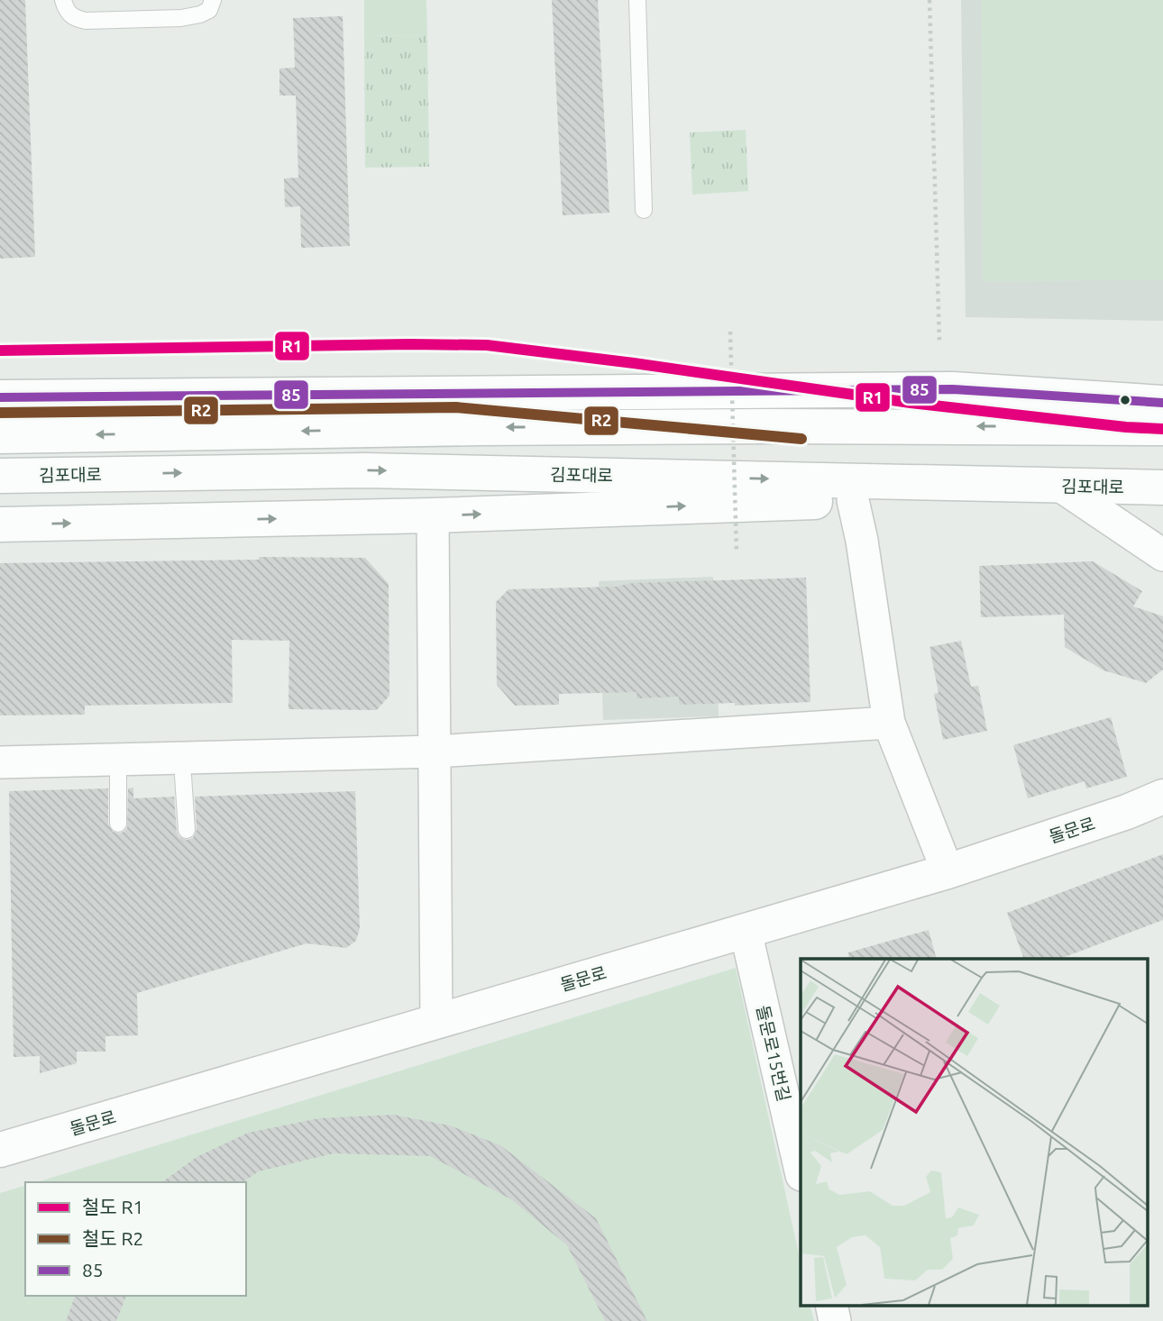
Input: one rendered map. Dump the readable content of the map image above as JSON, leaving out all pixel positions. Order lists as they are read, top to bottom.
{
  "streets": {
    "main road": ["김포대로", "돌문로"],
    "street": ["돌문로15번길"]
  },
  "crossings": [
    ["돌문로", "돌문로15번길"]
  ],
  "lines": ["rail line R1", "transit line 85", "rail line R2"],
  "legend": ["철도 R1", "철도 R2", "85"]
}
